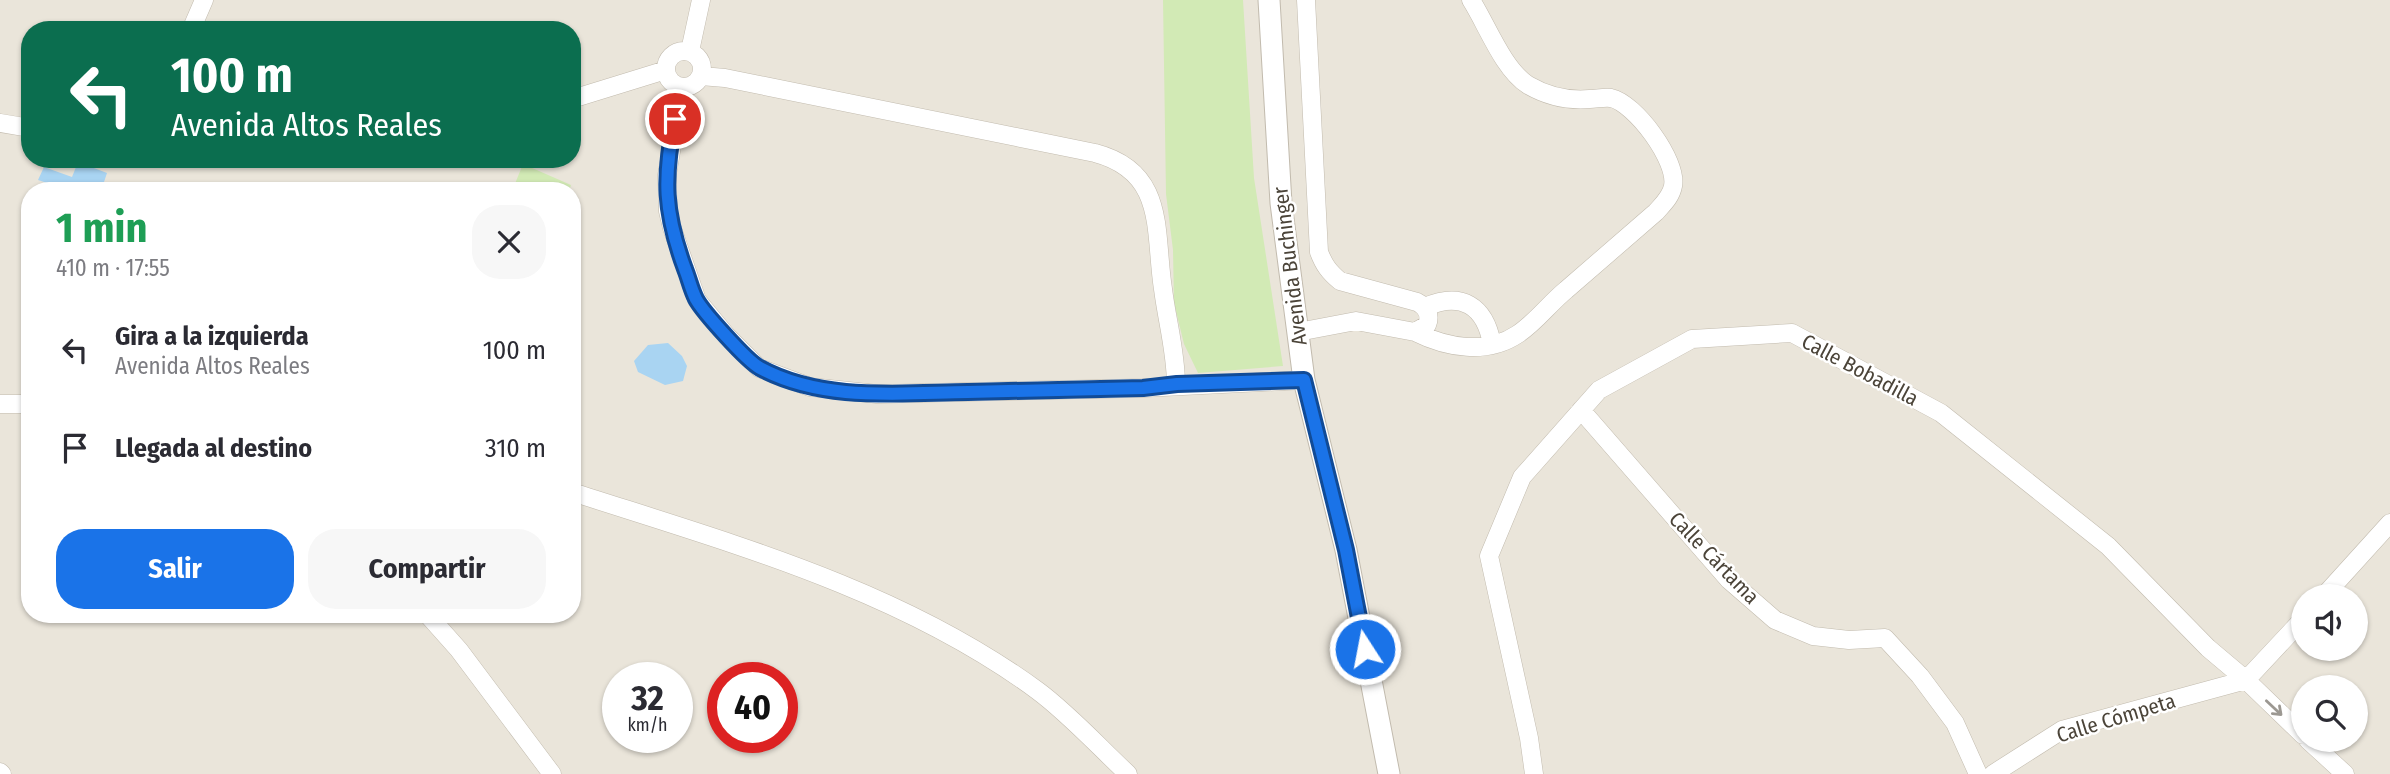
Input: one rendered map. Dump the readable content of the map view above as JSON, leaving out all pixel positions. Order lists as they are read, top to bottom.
{
  "streets": {
    "street": [
      "Avenida Buchinger",
      "Calle Bobadilla",
      "Calle Cártama",
      "Calle Cómpeta"
    ]
  },
  "crossings": [
    ["Calle Bobadilla", "Calle Cártama"],
    ["Calle Bobadilla", "Calle Cómpeta"]
  ],
  "page": {
    "turn": ["100 m", "Avenida Altos Reales"],
    "heading": ["1 min", "410 m · 17:55"],
    "list": [
      {
        "name": "Gira a la izquierda",
        "note": "Avenida Altos Reales",
        "value": "100 m"
      },
      {
        "name": "Llegada al destino",
        "value": "310 m"
      }
    ],
    "buttons": ["Salir", "Compartir"],
    "speed": "32 km/h",
    "limit": "40"
  }
}
